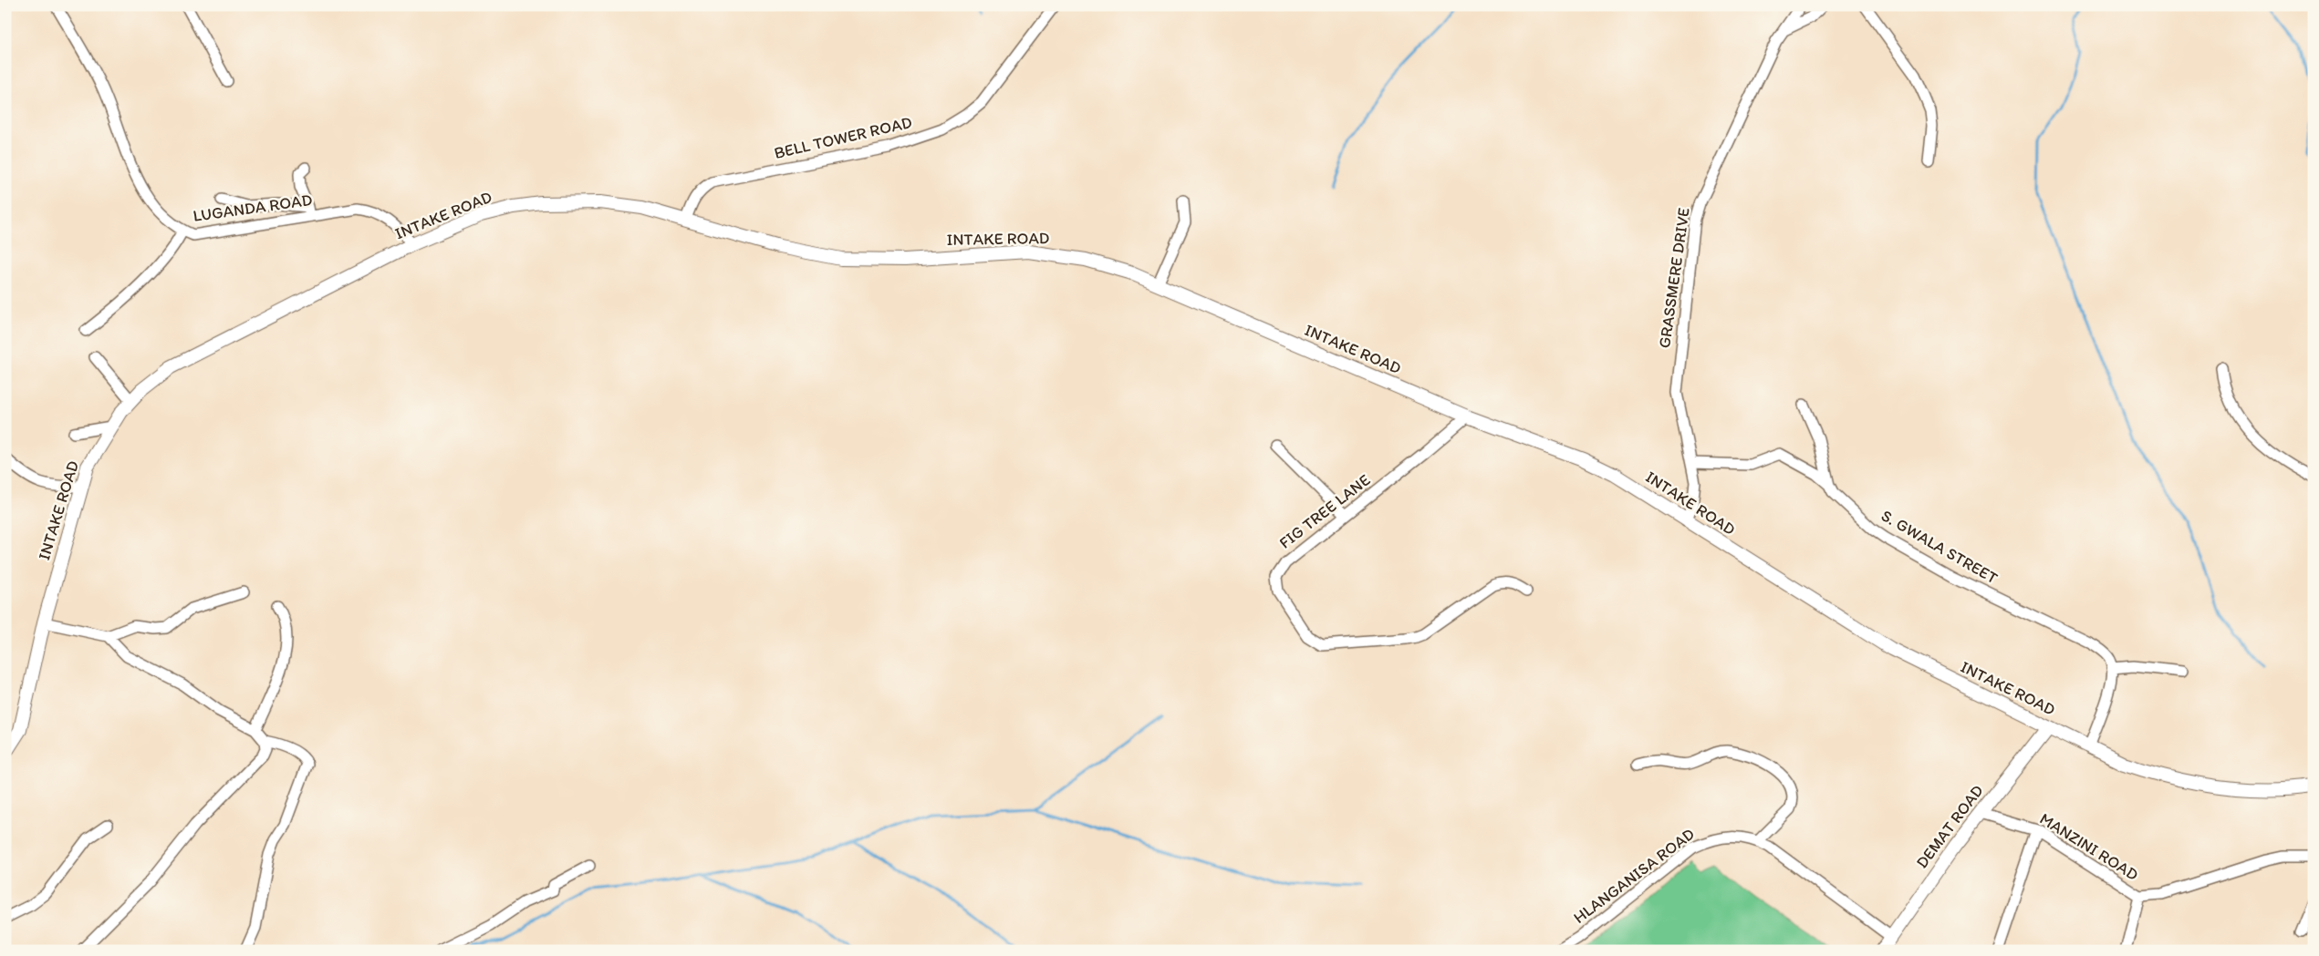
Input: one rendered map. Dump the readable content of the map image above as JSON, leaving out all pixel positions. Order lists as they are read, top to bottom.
{
  "streets": {
    "street": [
      "BELL TOWER ROAD",
      "LUGANDA ROAD",
      "INTAKE ROAD",
      "GRASSMERE DRIVE",
      "FIG TREE LANE",
      "S. GWALA STREET",
      "DEMAT ROAD",
      "MANZINI ROAD",
      "HLANGANISA ROAD"
    ]
  },
  "crossings": [
    ["BELL TOWER ROAD", "INTAKE ROAD"],
    ["LUGANDA ROAD", "INTAKE ROAD"],
    ["INTAKE ROAD", "GRASSMERE DRIVE"],
    ["INTAKE ROAD", "FIG TREE LANE"],
    ["INTAKE ROAD", "DEMAT ROAD"],
    ["DEMAT ROAD", "MANZINI ROAD"],
    ["DEMAT ROAD", "HLANGANISA ROAD"]
  ]
}
